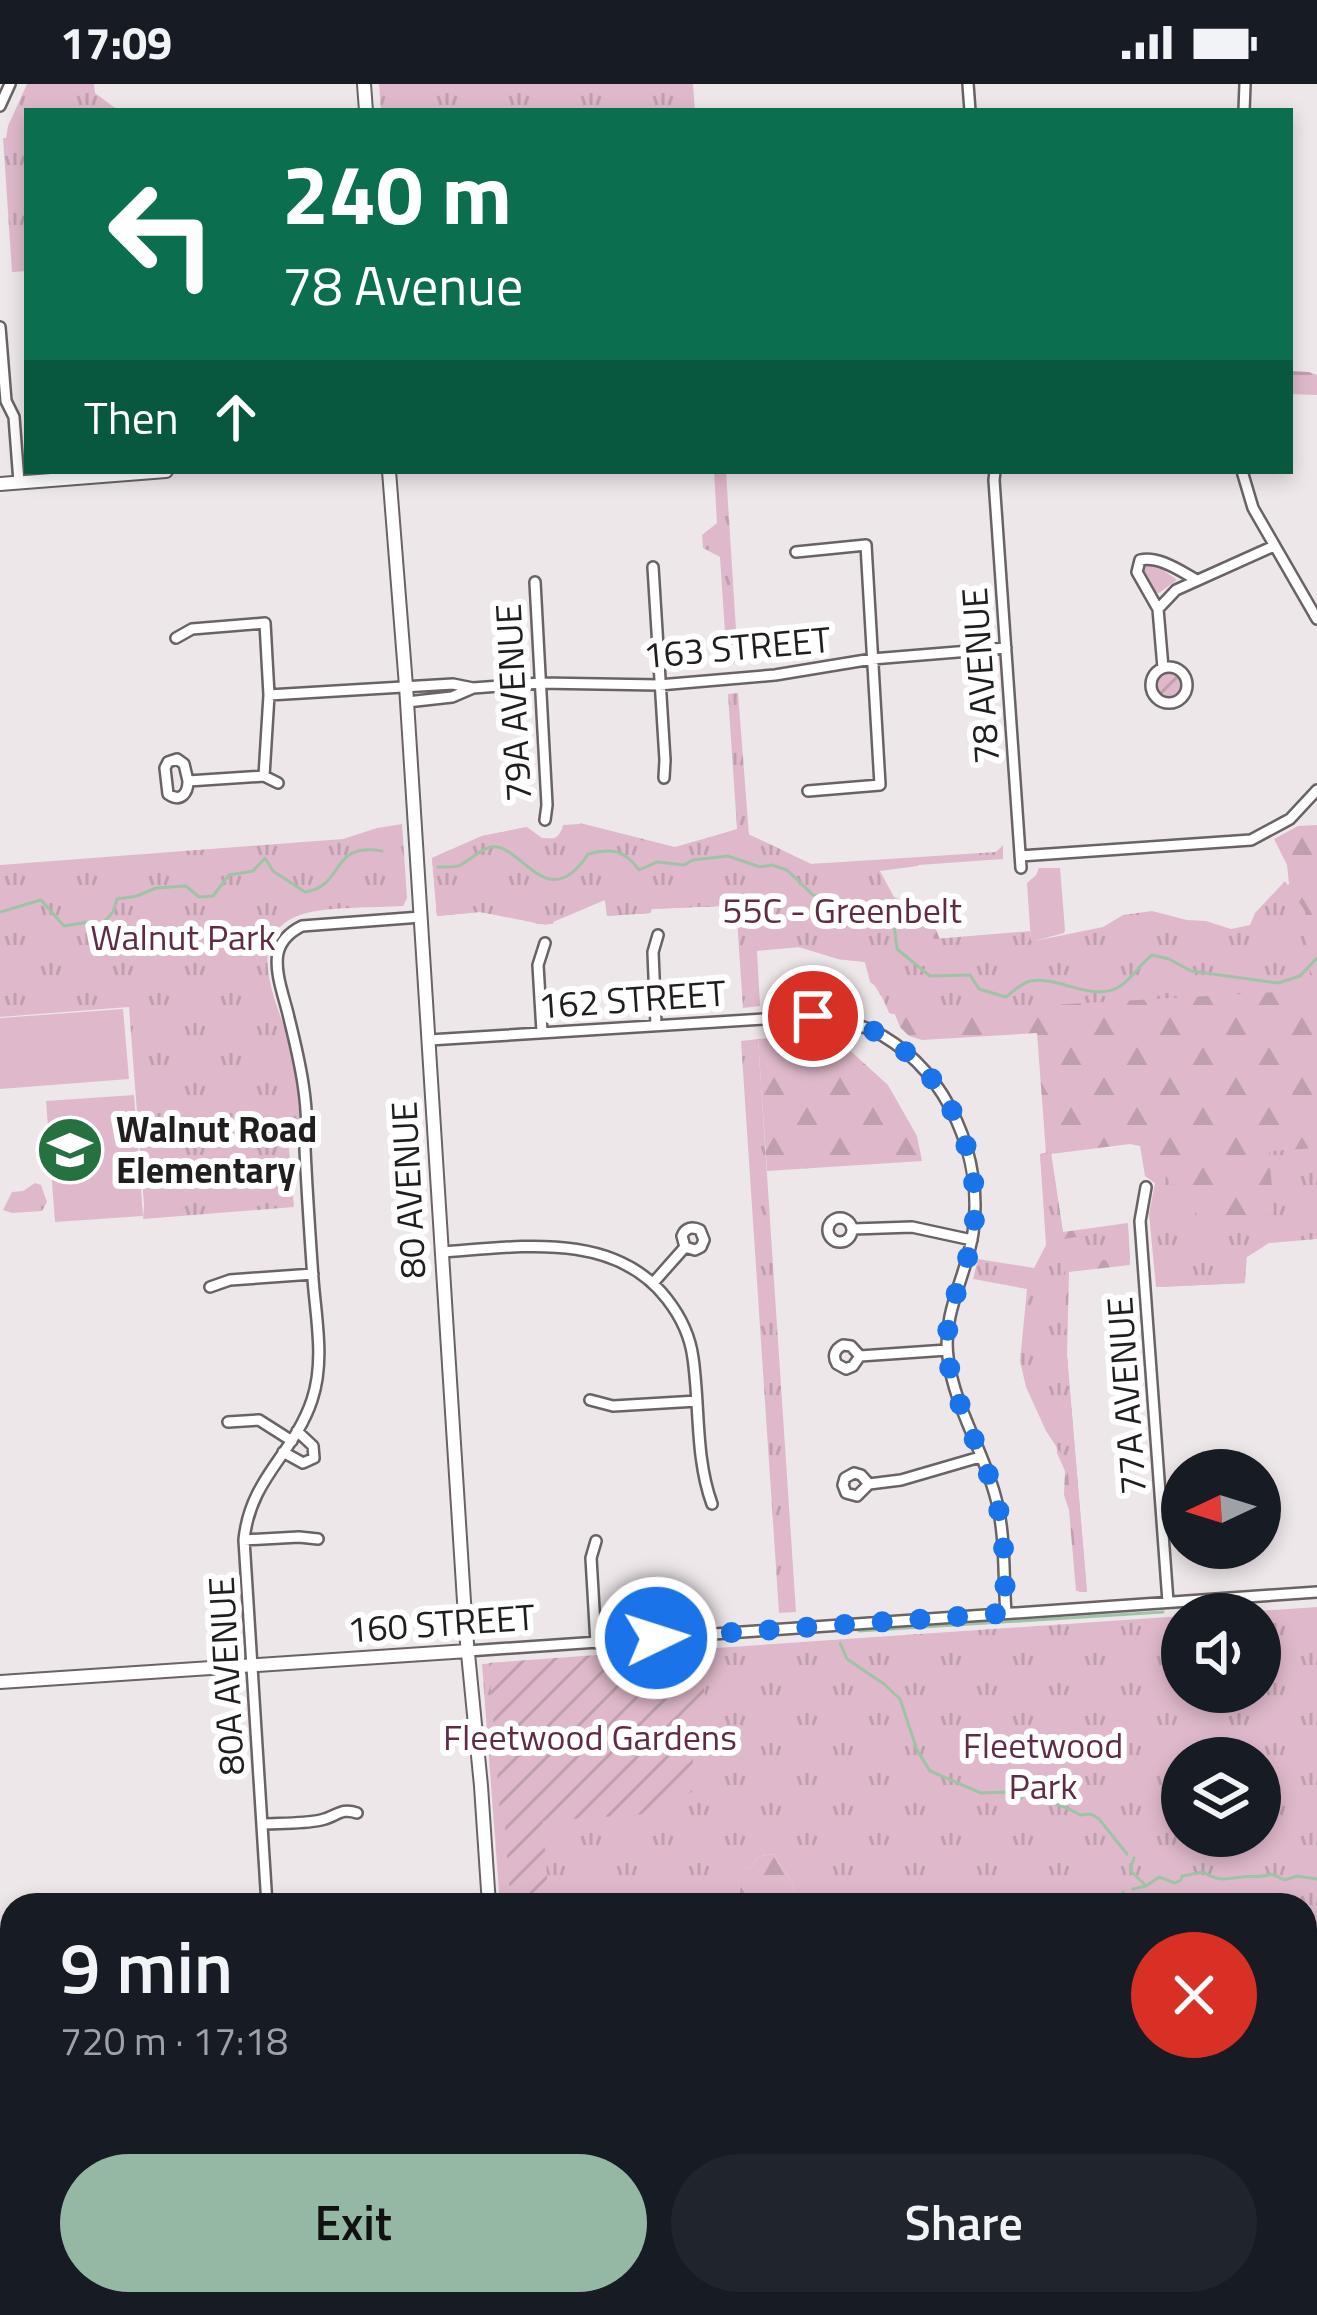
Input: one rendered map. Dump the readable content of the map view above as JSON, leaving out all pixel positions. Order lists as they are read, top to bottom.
{
  "streets": {
    "street": [
      "163 STREET",
      "78 AVENUE",
      "79A AVENUE",
      "162 STREET",
      "80 AVENUE",
      "77A AVENUE",
      "160 STREET",
      "80A AVENUE"
    ]
  },
  "crossings": [
    ["163 STREET", "78 AVENUE"],
    ["163 STREET", "79A AVENUE"],
    ["163 STREET", "80 AVENUE"],
    ["162 STREET", "80 AVENUE"],
    ["80 AVENUE", "160 STREET"],
    ["80 AVENUE", "80A AVENUE"],
    ["160 STREET", "80A AVENUE"]
  ],
  "parks": [
    "55C - Greenbelt",
    "Walnut Park",
    "Fleetwood Gardens",
    "Fleetwood Park"
  ],
  "places": {
    "school or university": ["Walnut Road Elementary"]
  },
  "north": "left",
  "page": {
    "status": "17:09",
    "turn": ["240 m", "78 Avenue"],
    "then": "Then",
    "heading": ["9 min", "720 m · 17:18"],
    "buttons": ["Exit", "Share"]
  }
}
